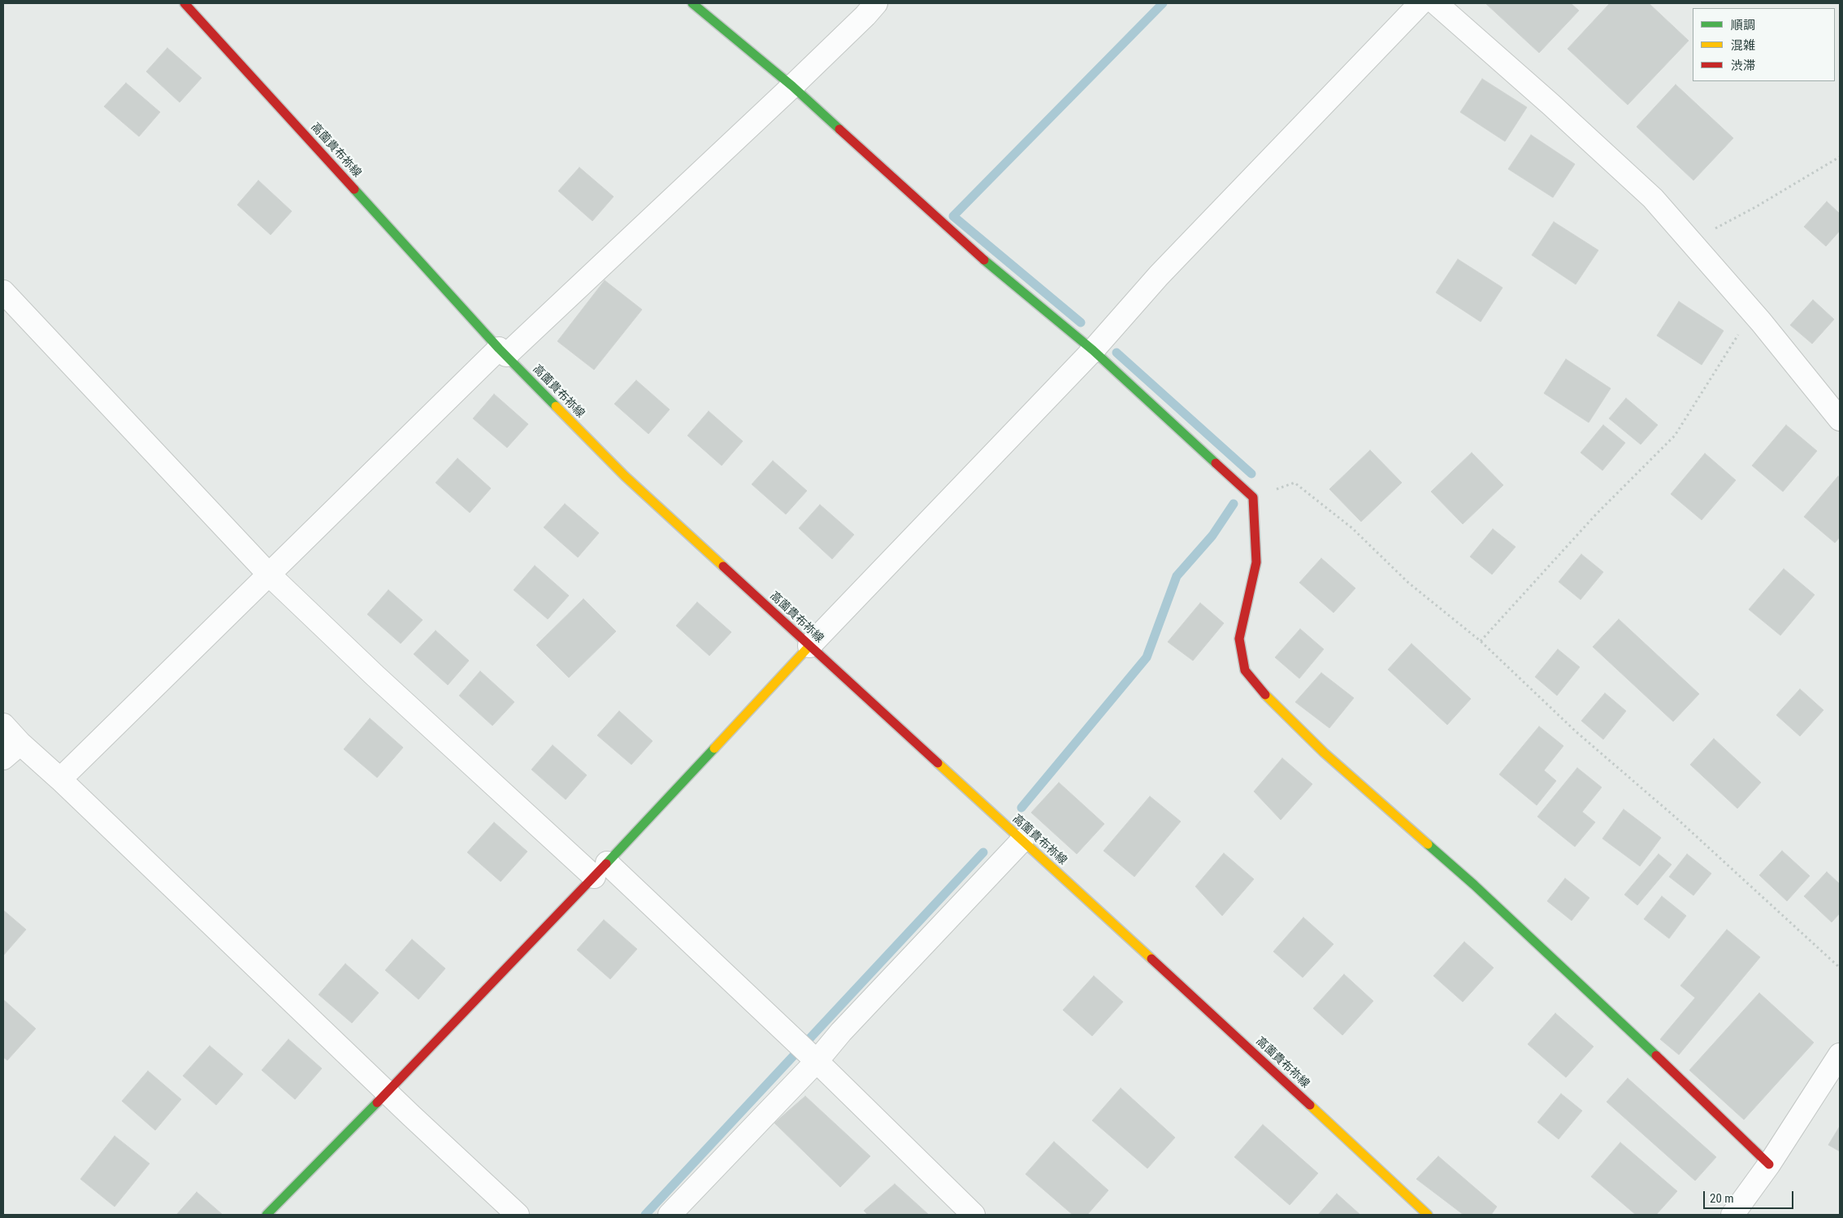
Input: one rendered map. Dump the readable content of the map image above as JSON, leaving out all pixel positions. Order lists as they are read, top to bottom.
{
  "streets": {
    "street": ["高薗貴布祢線"]
  },
  "legend": ["順調", "混雑", "渋滞"],
  "scale_bar": "20 m"
}
